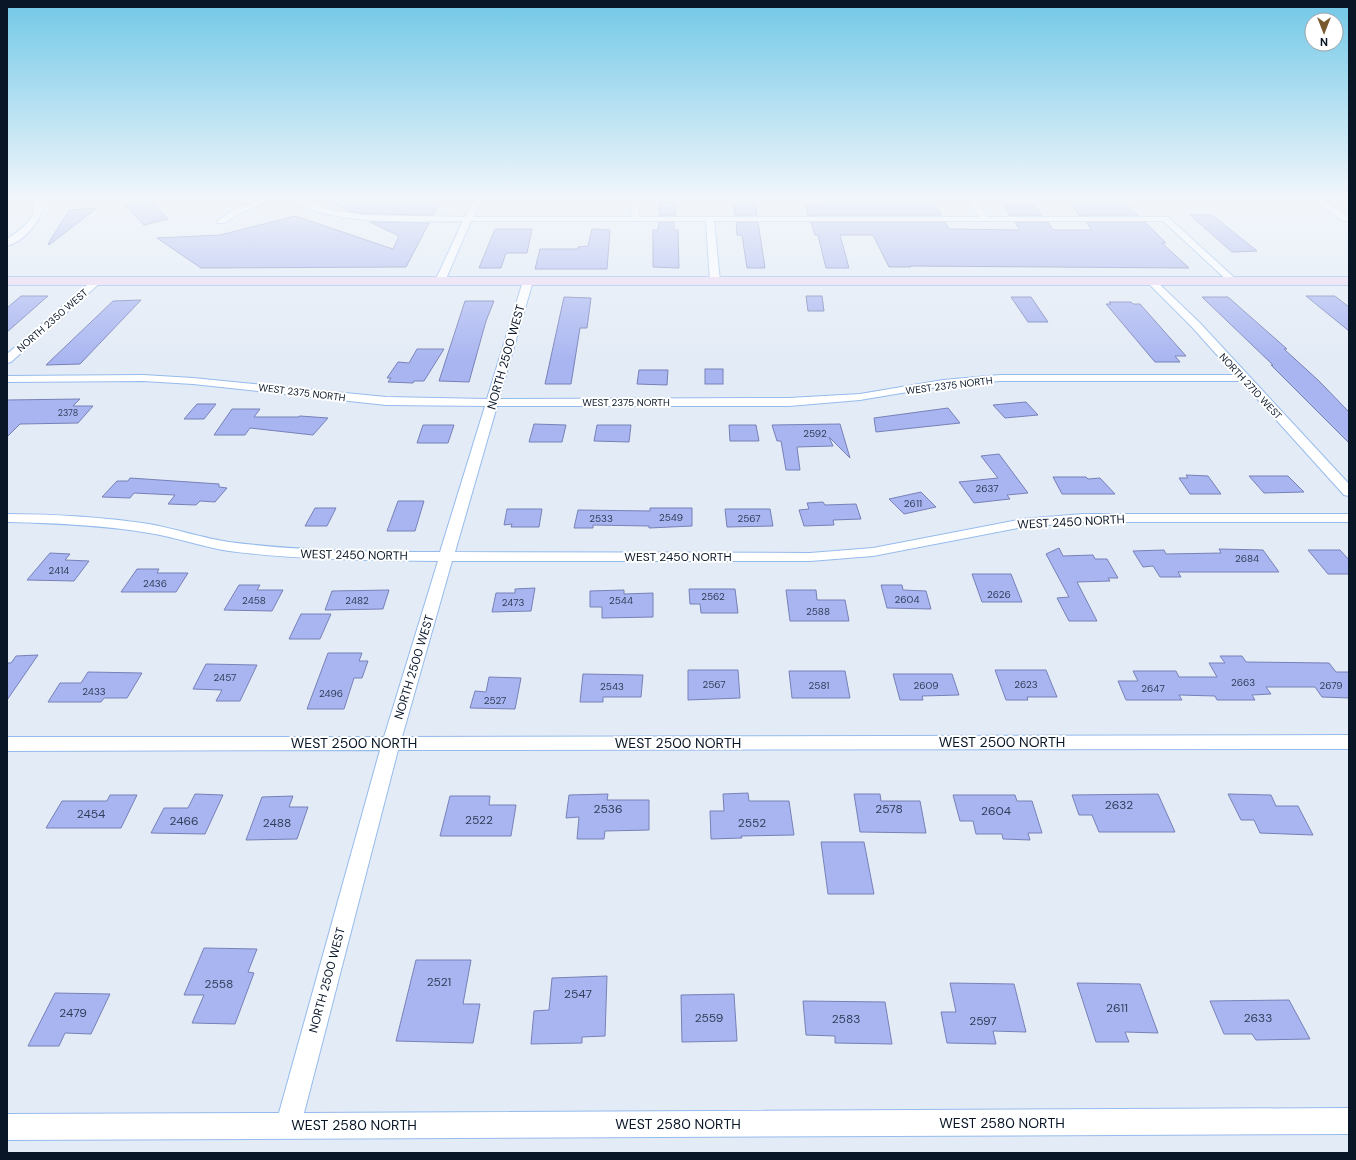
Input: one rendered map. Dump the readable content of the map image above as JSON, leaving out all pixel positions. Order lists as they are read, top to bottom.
{
  "streets": {
    "street": [
      "NORTH 2350 WEST",
      "NORTH 2500 WEST",
      "WEST 2375 NORTH",
      "NORTH 2710 WEST",
      "WEST 2450 NORTH",
      "WEST 2500 NORTH",
      "WEST 2580 NORTH"
    ]
  },
  "crossings": [
    ["NORTH 2500 WEST", "WEST 2375 NORTH"],
    ["NORTH 2500 WEST", "WEST 2450 NORTH"],
    ["NORTH 2500 WEST", "WEST 2500 NORTH"],
    ["NORTH 2500 WEST", "WEST 2580 NORTH"],
    ["WEST 2375 NORTH", "NORTH 2710 WEST"]
  ],
  "house_numbers": [
    "2378",
    "2592",
    "2637",
    "2611",
    "2549",
    "2533",
    "2567",
    "2684",
    "2414",
    "2436",
    "2626",
    "2562",
    "2604",
    "2458",
    "2482",
    "2544",
    "2473",
    "2588",
    "2457",
    "2663",
    "2567",
    "2623",
    "2581",
    "2609",
    "2679",
    "2543",
    "2647",
    "2433",
    "2496",
    "2527",
    "2632",
    "2536",
    "2578",
    "2604",
    "2454",
    "2522",
    "2466",
    "2488",
    "2552",
    "2521",
    "2558",
    "2547",
    "2611",
    "2479",
    "2559",
    "2633",
    "2583",
    "2597"
  ],
  "north": "bottom"
}
